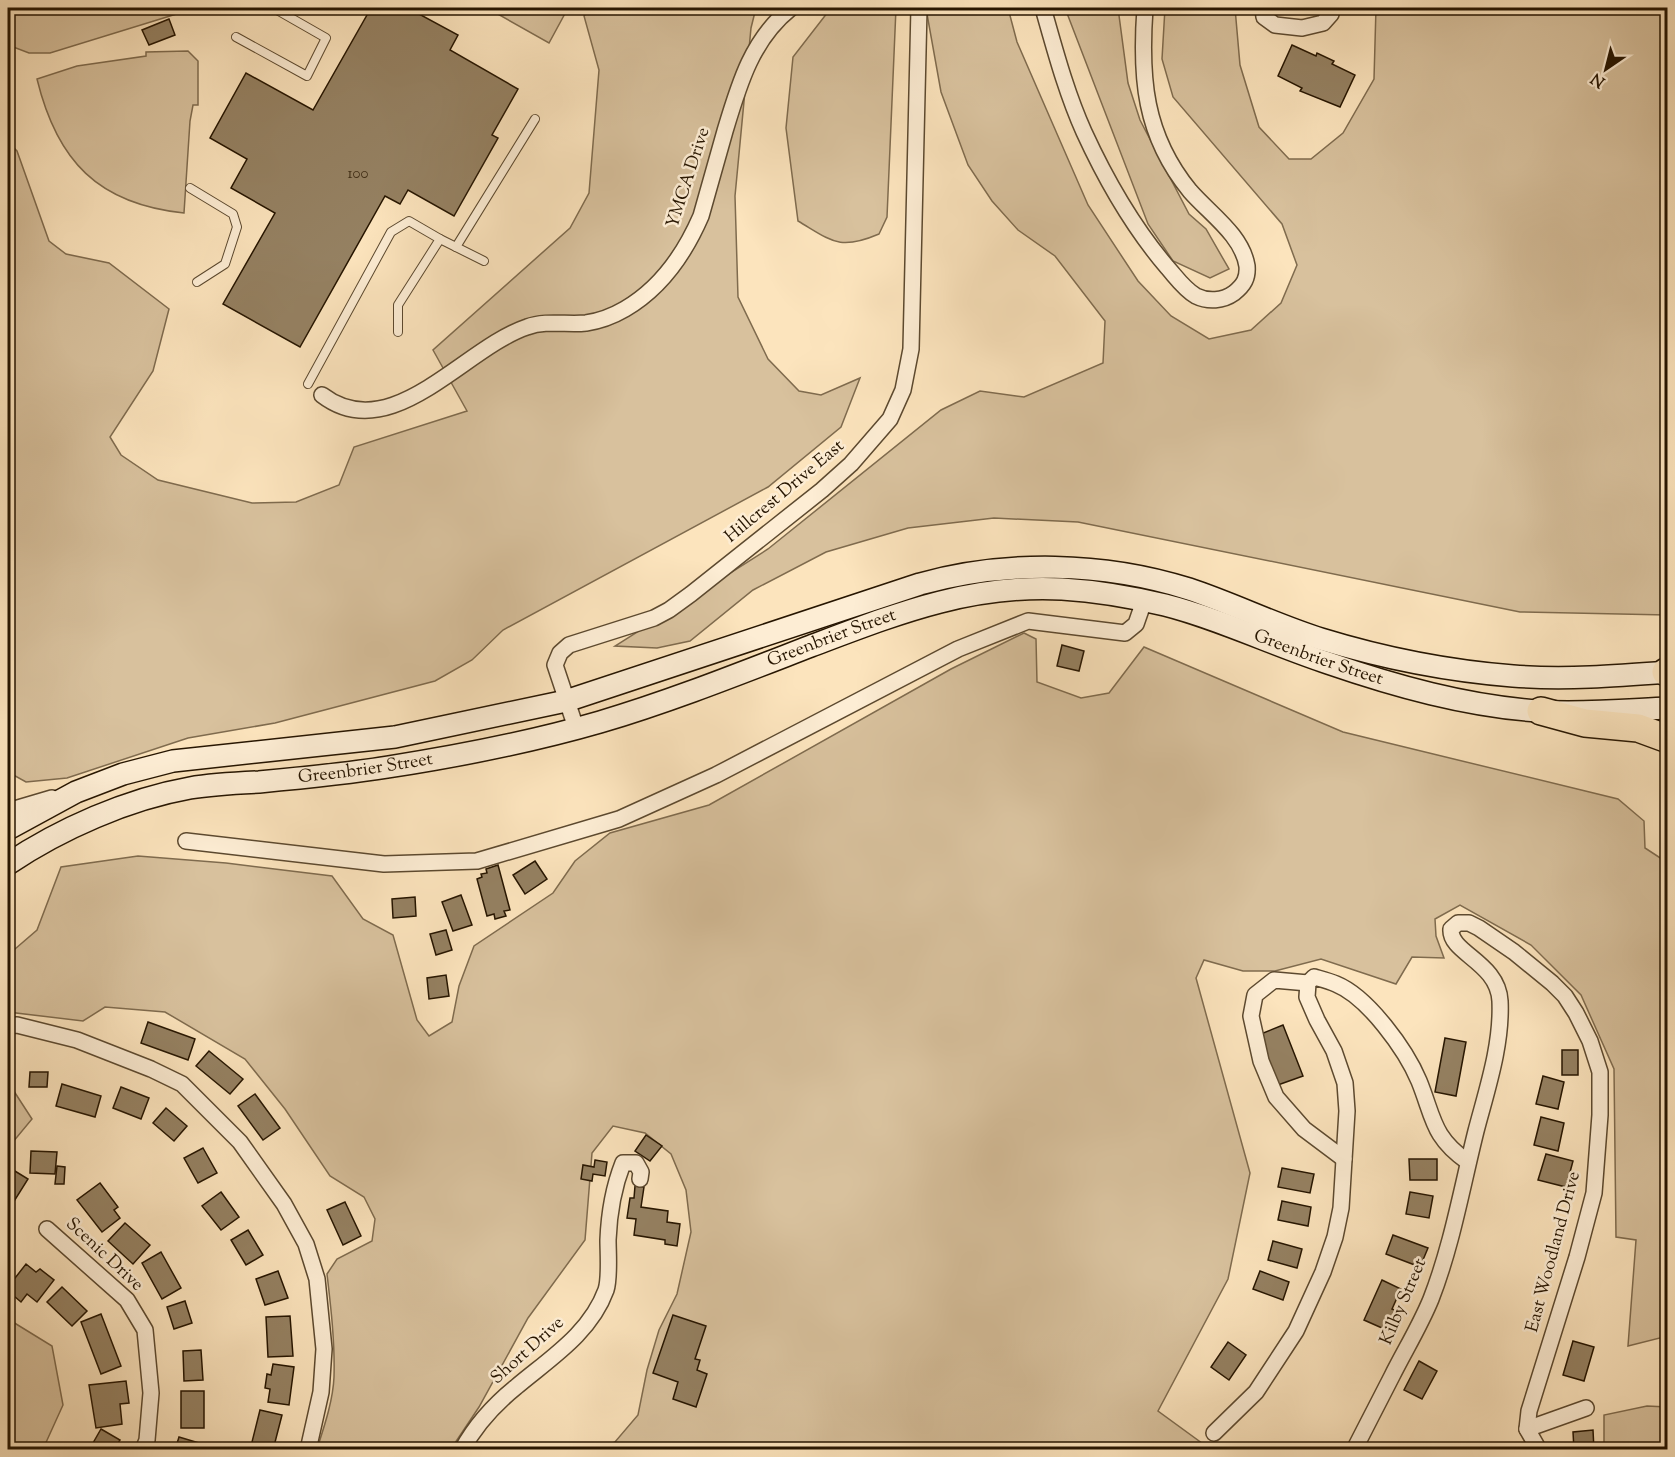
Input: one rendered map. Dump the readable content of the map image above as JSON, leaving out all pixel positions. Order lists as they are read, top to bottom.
{
  "streets": {
    "main road": ["Greenbrier Street"],
    "street": [
      "YMCA Drive",
      "Hillcrest Drive East",
      "East Woodland Drive",
      "Scenic Drive",
      "Kilby Street",
      "Short Drive"
    ]
  },
  "crossings": [
    ["Hillcrest Drive East", "Greenbrier Street"],
    ["East Woodland Drive", "Kilby Street"]
  ],
  "house_numbers": ["100"],
  "north": "bottom left"
}
